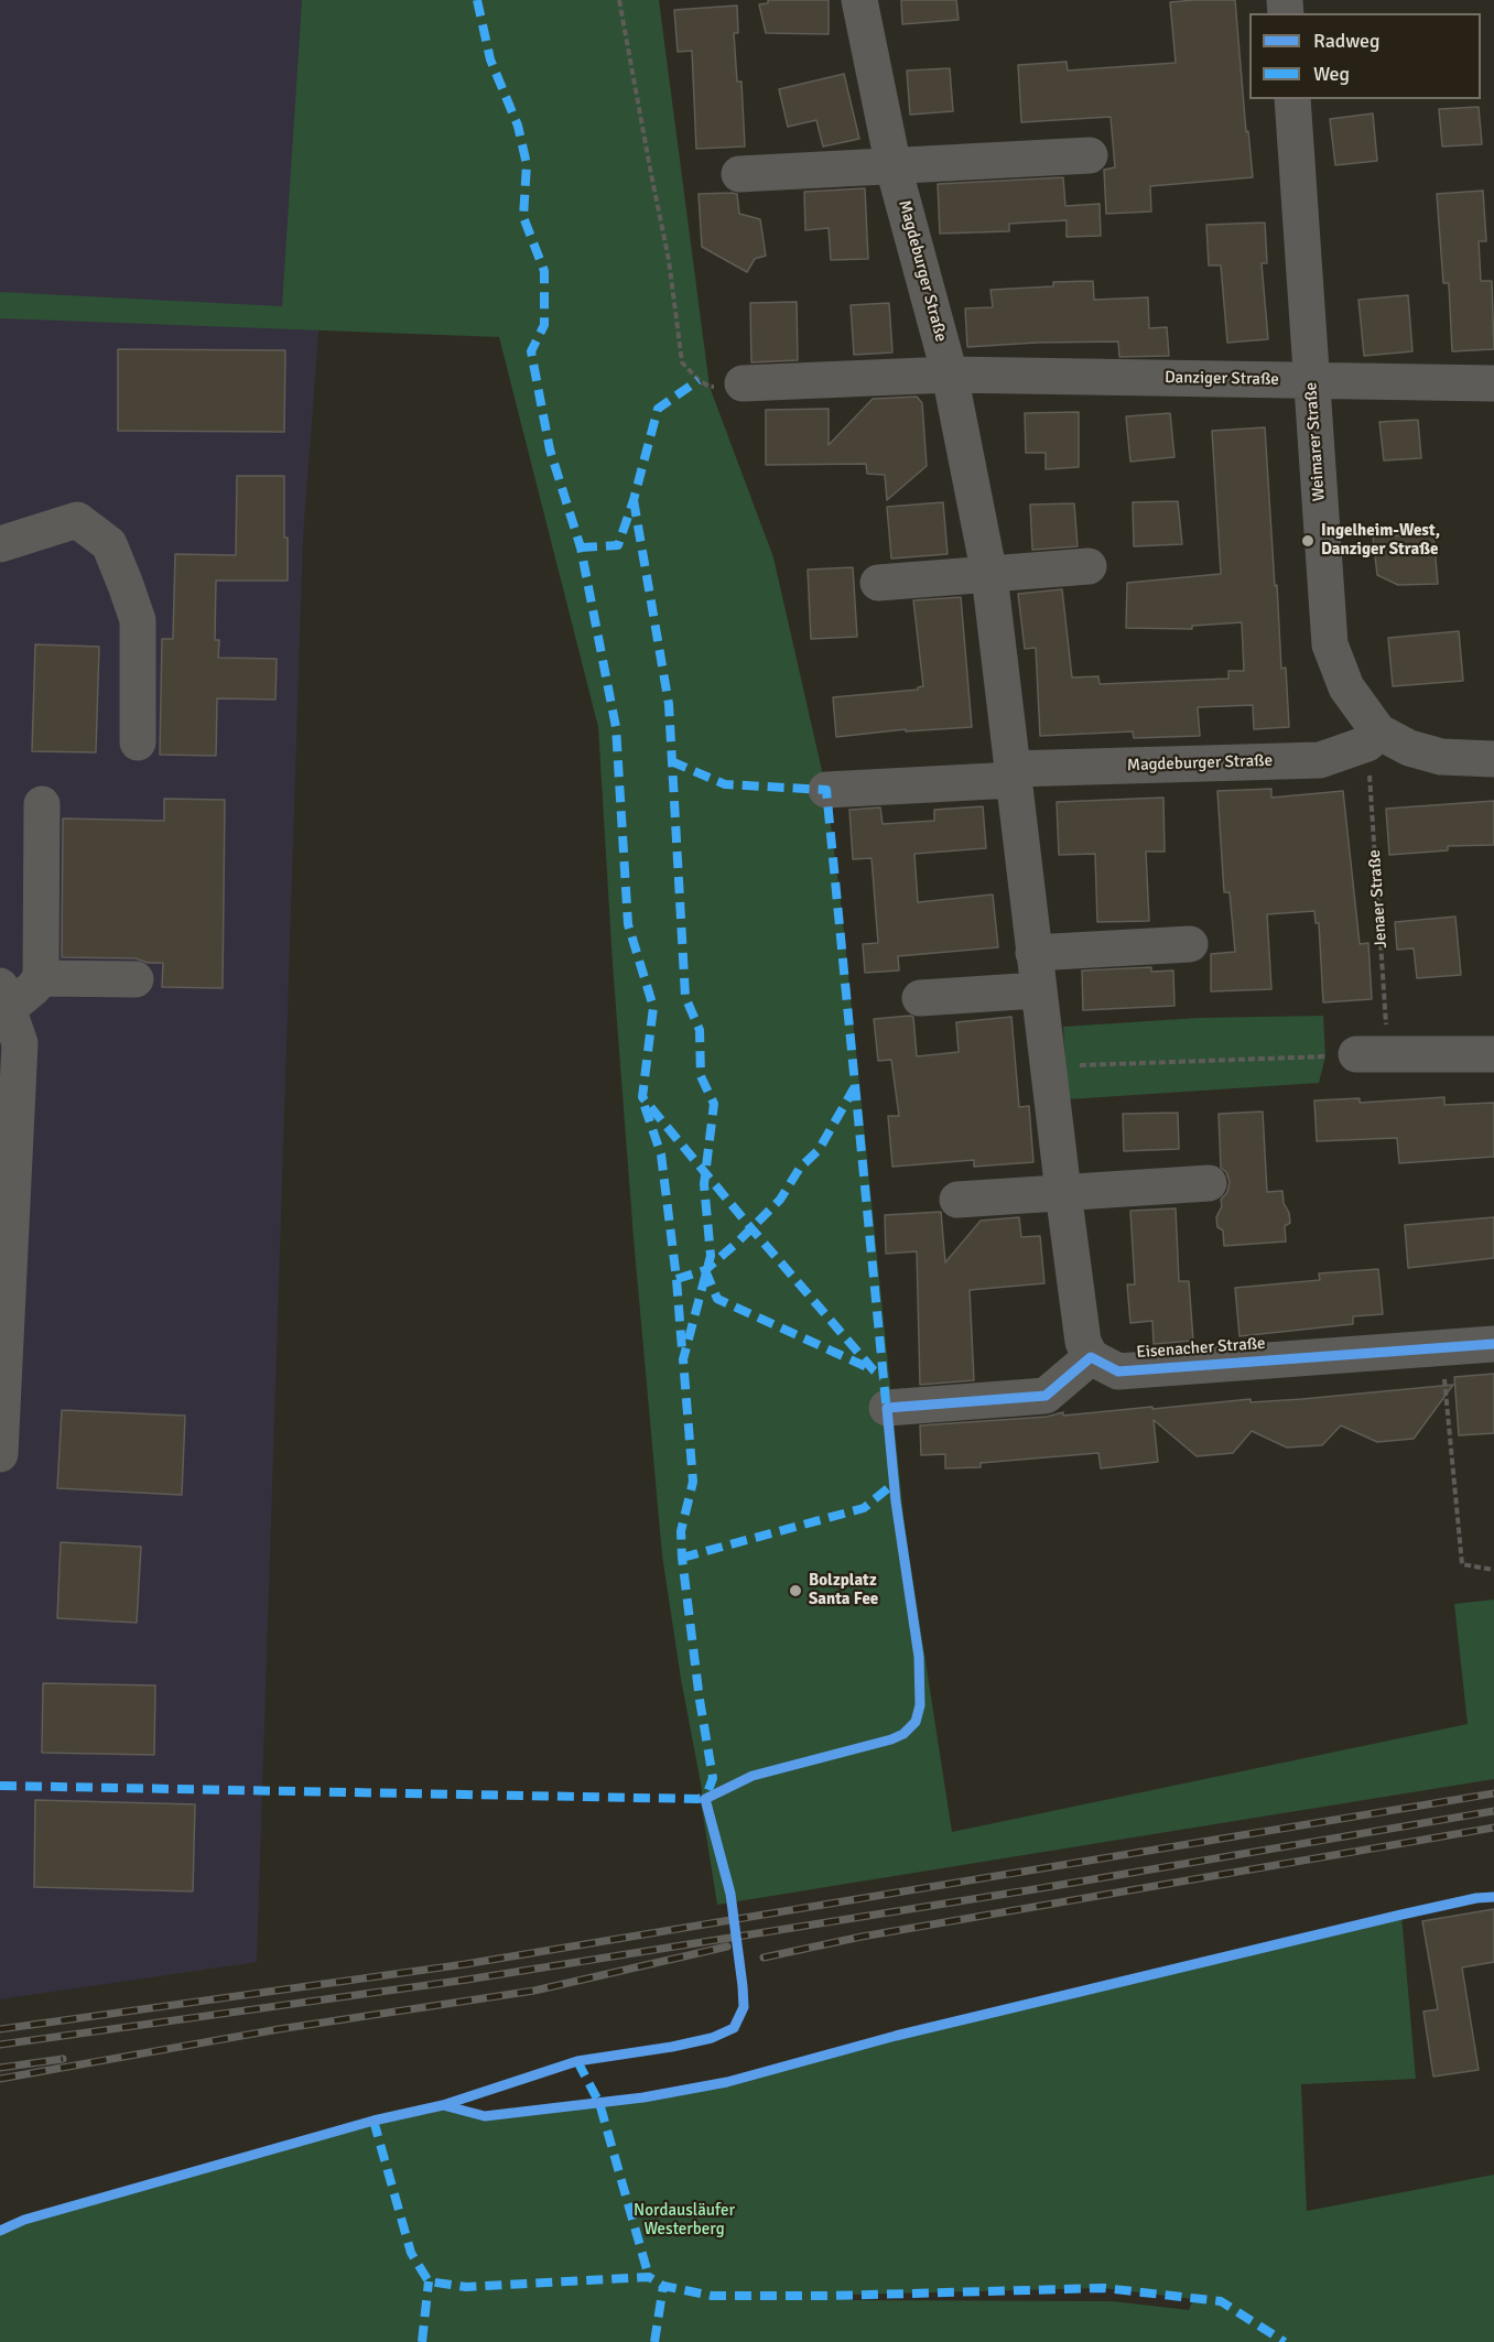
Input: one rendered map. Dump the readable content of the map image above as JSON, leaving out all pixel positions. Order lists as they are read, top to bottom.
{
  "streets": {
    "street": [
      "Magdeburger Straße",
      "Danziger Straße",
      "Weimarer Straße",
      "Eisenacher Straße"
    ],
    "path": ["Jenaer Straße"]
  },
  "crossings": [
    ["Magdeburger Straße", "Danziger Straße"],
    ["Magdeburger Straße", "Weimarer Straße"],
    ["Magdeburger Straße", "Jenaer Straße"],
    ["Magdeburger Straße", "Eisenacher Straße"],
    ["Danziger Straße", "Weimarer Straße"],
    ["Weimarer Straße", "Jenaer Straße"]
  ],
  "parks": ["Nordausläufer Westerberg"],
  "places": ["Ingelheim-West, Danziger Straße", "Bolzplatz Santa Fee"],
  "legend": ["Radweg", "Weg"]
}
